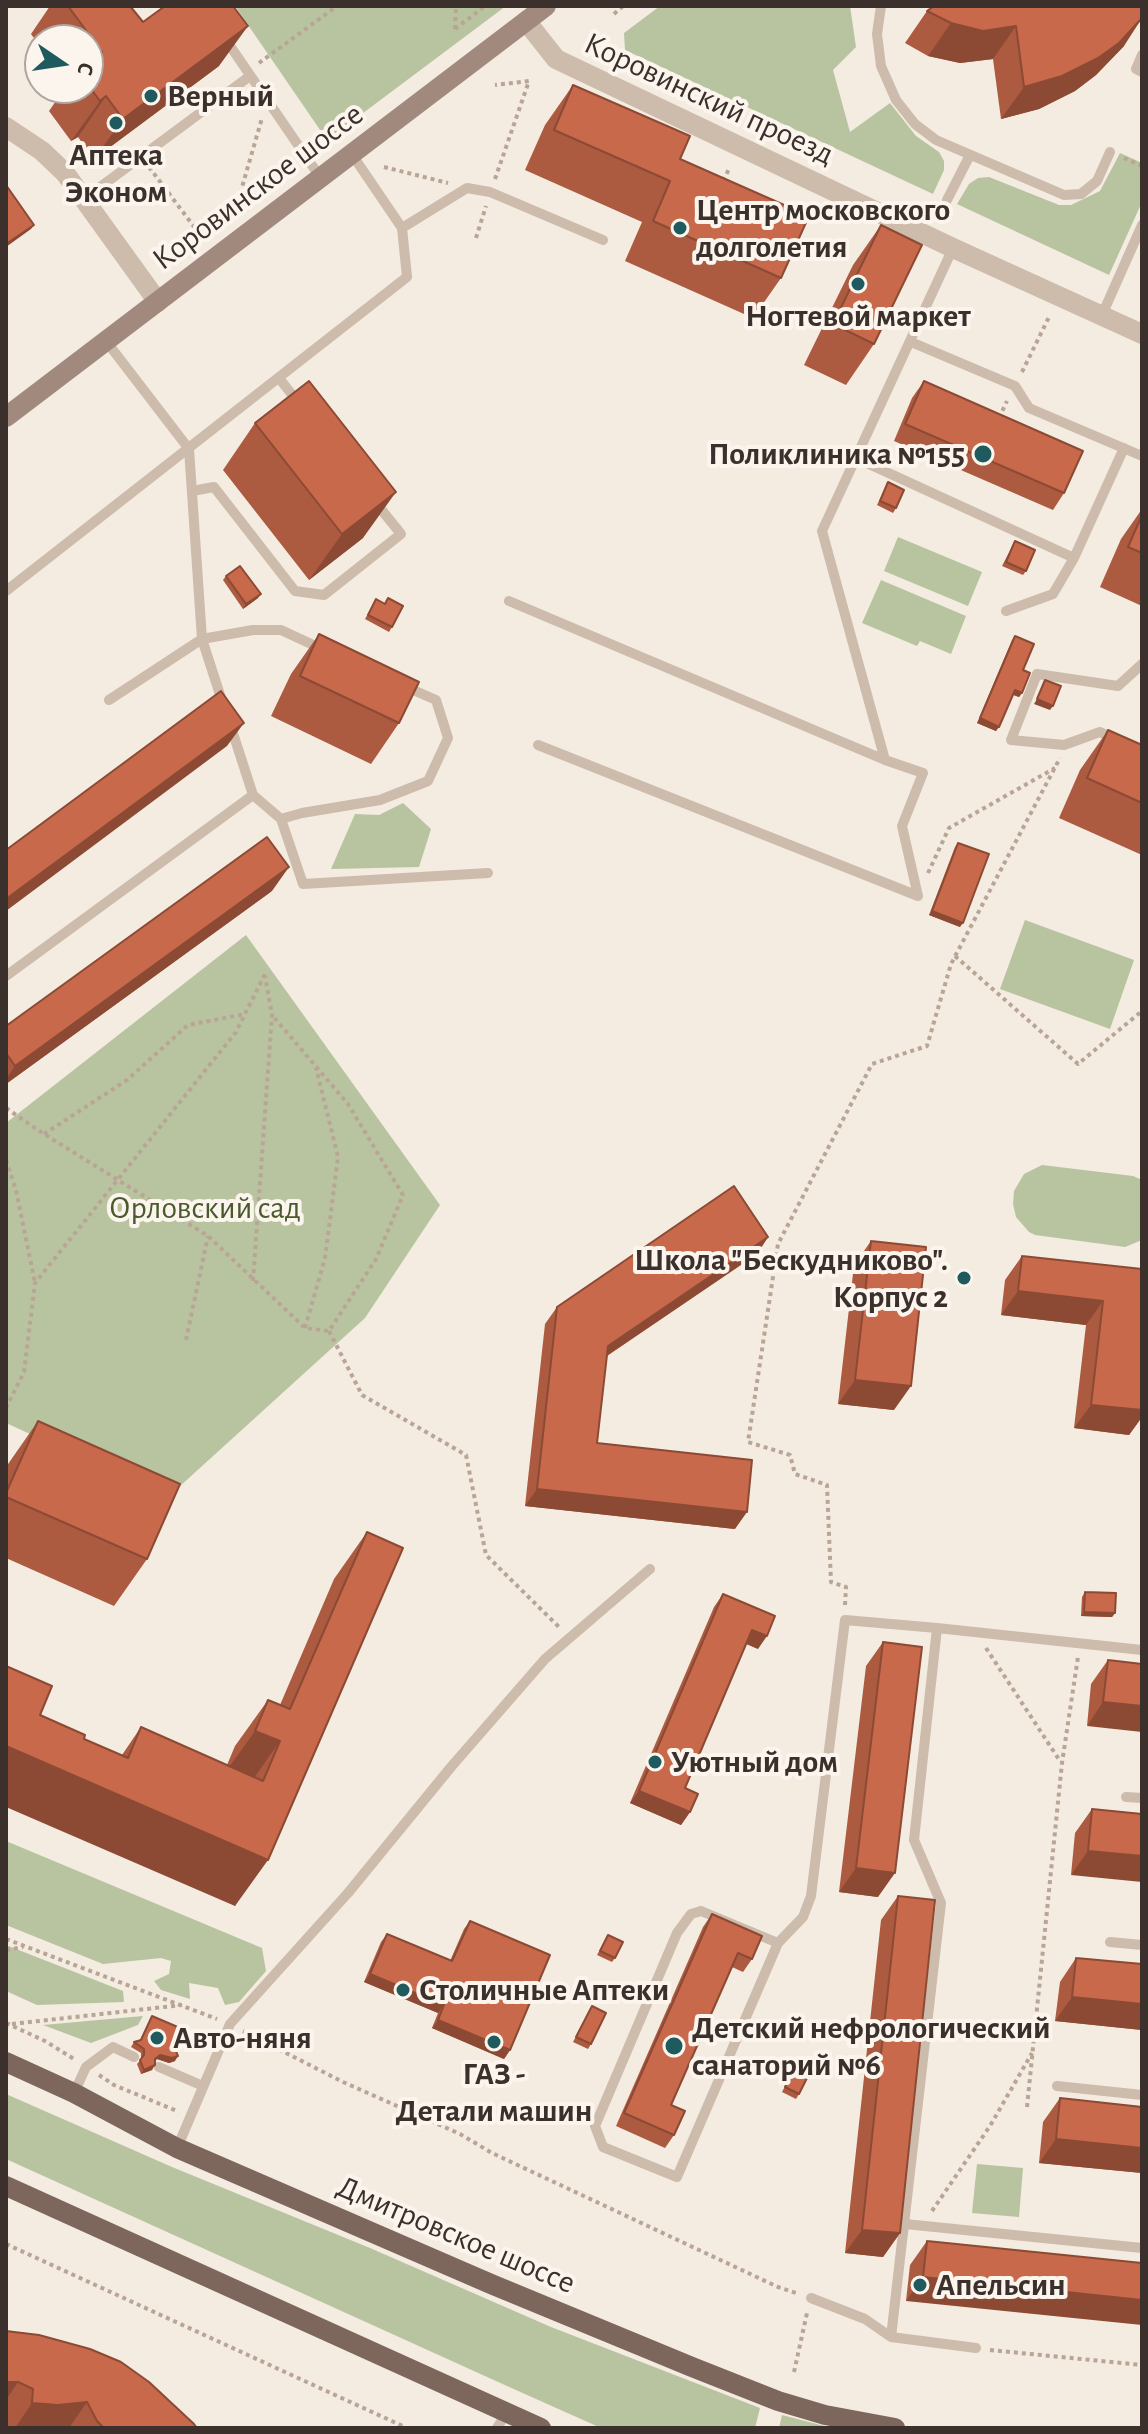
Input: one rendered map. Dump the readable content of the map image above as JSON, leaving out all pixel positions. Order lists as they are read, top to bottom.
{
  "streets": {
    "main road": ["Коровинское шоссе", "Дмитровское шоссе"],
    "street": ["Коровинский проезд"]
  },
  "crossings": [
    ["Коровинский проезд", "Коровинское шоссе"]
  ],
  "parks": ["Орловский сад"],
  "places": [
    "Верный",
    "Аптека Эконом",
    "Центр московского долголетия",
    "Ногтевой маркет",
    "Поликлиника №155",
    "Школа \"Бескудниково\". Корпус 2",
    "Уютный дом",
    "Столичные Аптеки",
    "Авто-няня",
    "ГАЗ - Детали машин",
    "Детский нефрологический санаторий №6",
    "Апельсин"
  ],
  "north": "right"
}
